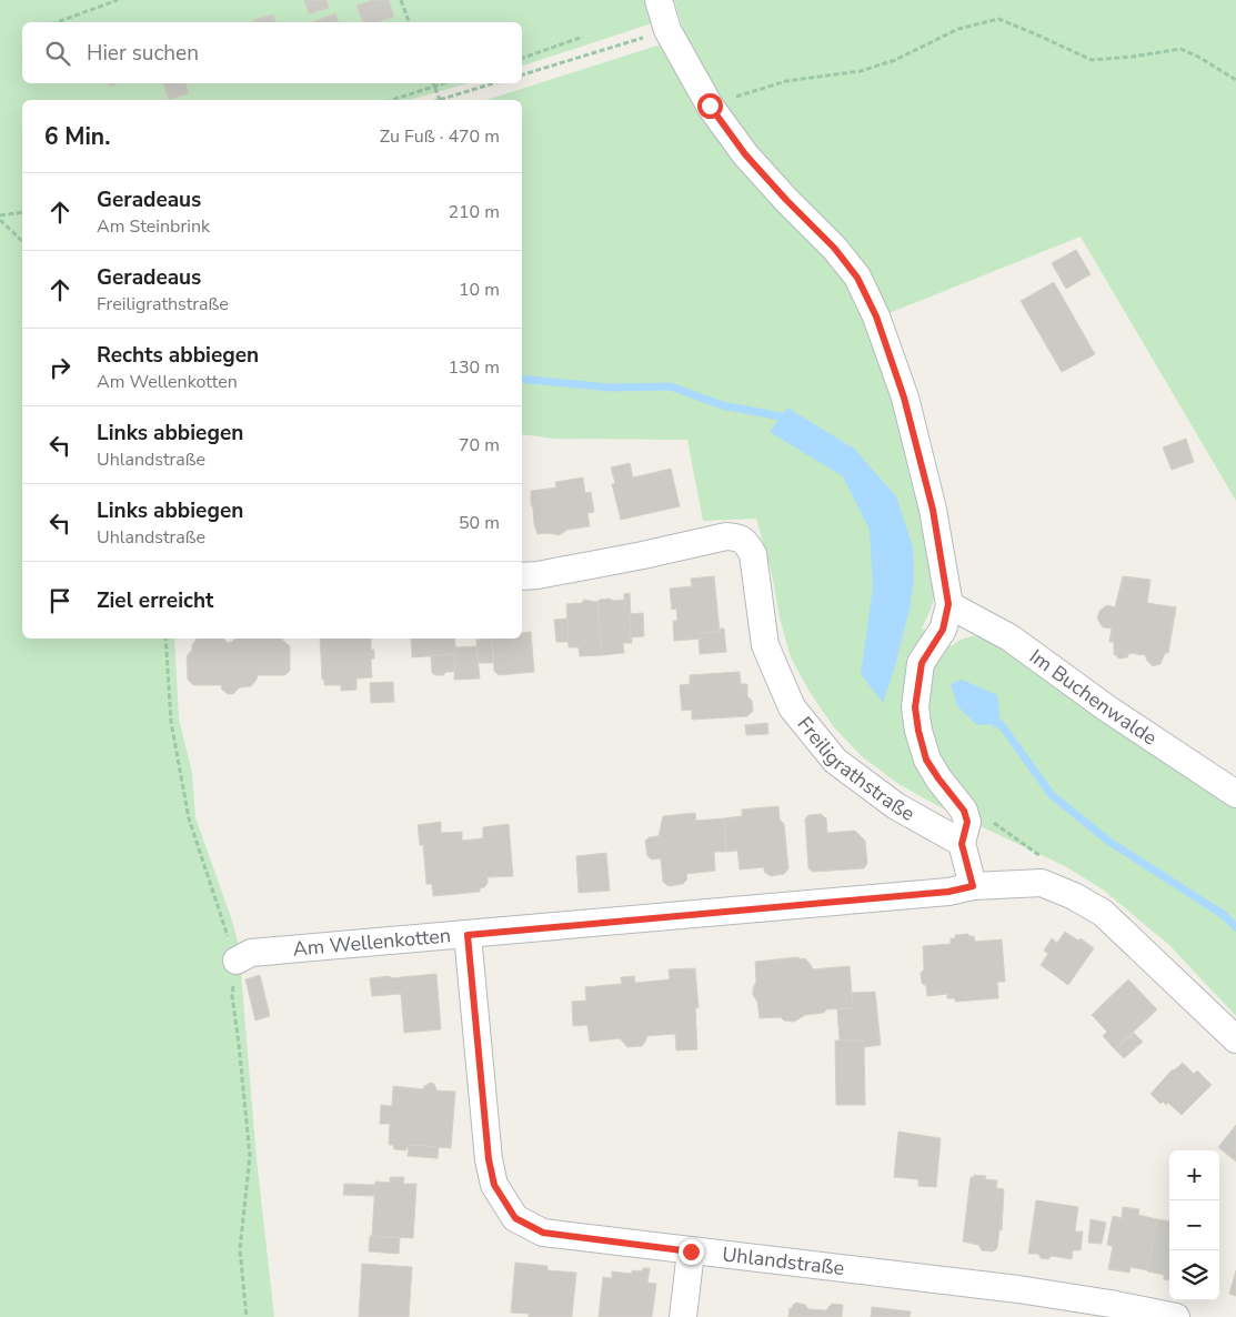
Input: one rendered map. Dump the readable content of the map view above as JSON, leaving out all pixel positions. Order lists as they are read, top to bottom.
{
  "streets": {
    "street": [
      "Im Buchenwalde",
      "Freiligrathstraße",
      "Am Wellenkotten",
      "Uhlandstraße"
    ]
  },
  "crossings": [
    ["Am Wellenkotten", "Uhlandstraße"]
  ],
  "page": {
    "search": "Hier suchen",
    "heading": ["6 Min.", "Zu Fuß · 470 m"],
    "list": [
      ["Geradeaus", "Am Steinbrink", "210 m"],
      ["Geradeaus", "Freiligrathstraße", "10 m"],
      ["Rechts abbiegen", "Am Wellenkotten", "130 m"],
      ["Links abbiegen", "Uhlandstraße", "70 m"],
      ["Links abbiegen", "Uhlandstraße", "50 m"],
      "Ziel erreicht"
    ],
    "map_buttons": ["+", "−"]
  }
}
